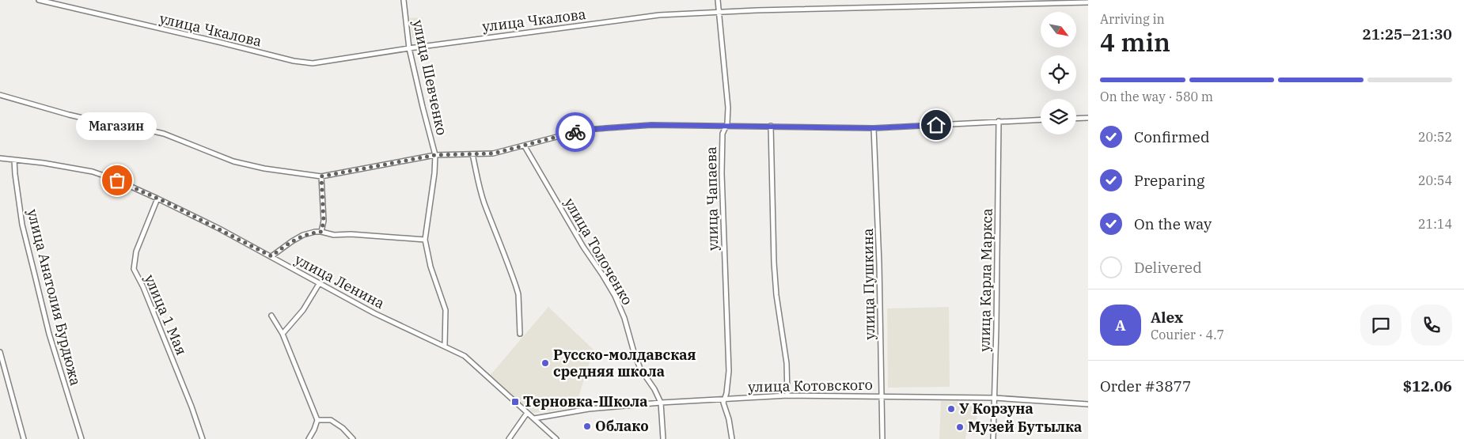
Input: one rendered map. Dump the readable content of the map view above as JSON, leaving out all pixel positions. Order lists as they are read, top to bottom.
{
  "streets": {
    "street": [
      "улица Чкалова",
      "улица Шевченко",
      "улица Чапаева",
      "улица Толоченко",
      "улица Карла Маркса",
      "улица Ленина",
      "улица Пушкина",
      "улица Анатолия Бурдюжа",
      "улица 1 Мая",
      "улица Котовского"
    ]
  },
  "crossings": [
    ["улица Чкалова", "улица Шевченко"],
    ["улица Чкалова", "улица Чапаева"],
    ["улица Шевченко", "улица Ленина"],
    ["улица Чапаева", "улица Котовского"],
    ["улица Толоченко", "улица Котовского"],
    ["улица Карла Маркса", "улица Котовского"],
    ["улица Ленина", "улица Анатолия Бурдюжа"],
    ["улица Ленина", "улица 1 Мая"],
    ["улица Ленина", "улица Котовского"],
    ["улица Пушкина", "улица Котовского"]
  ],
  "places": {
    "other": [
      "Магазин",
      "Русско-молдавская средняя школа",
      "У Корзуна",
      "Облако",
      "Музей Бутылка"
    ],
    "transit": ["Терновка-Школа"]
  },
  "north": "bottom right",
  "page": {
    "heading": ["4 min", "Arriving in", "21:25–21:30"],
    "panel": [
      "Alex",
      "Courier · 4.7",
      "Order #3877",
      "$12.06"
    ],
    "bar": "On the way · 580 m",
    "bubble": "Магазин",
    "list": [
      ["Confirmed", "20:52"],
      ["Preparing", "20:54"],
      ["On the way", "21:14"],
      "Delivered"
    ],
    "round": "A"
  }
}
